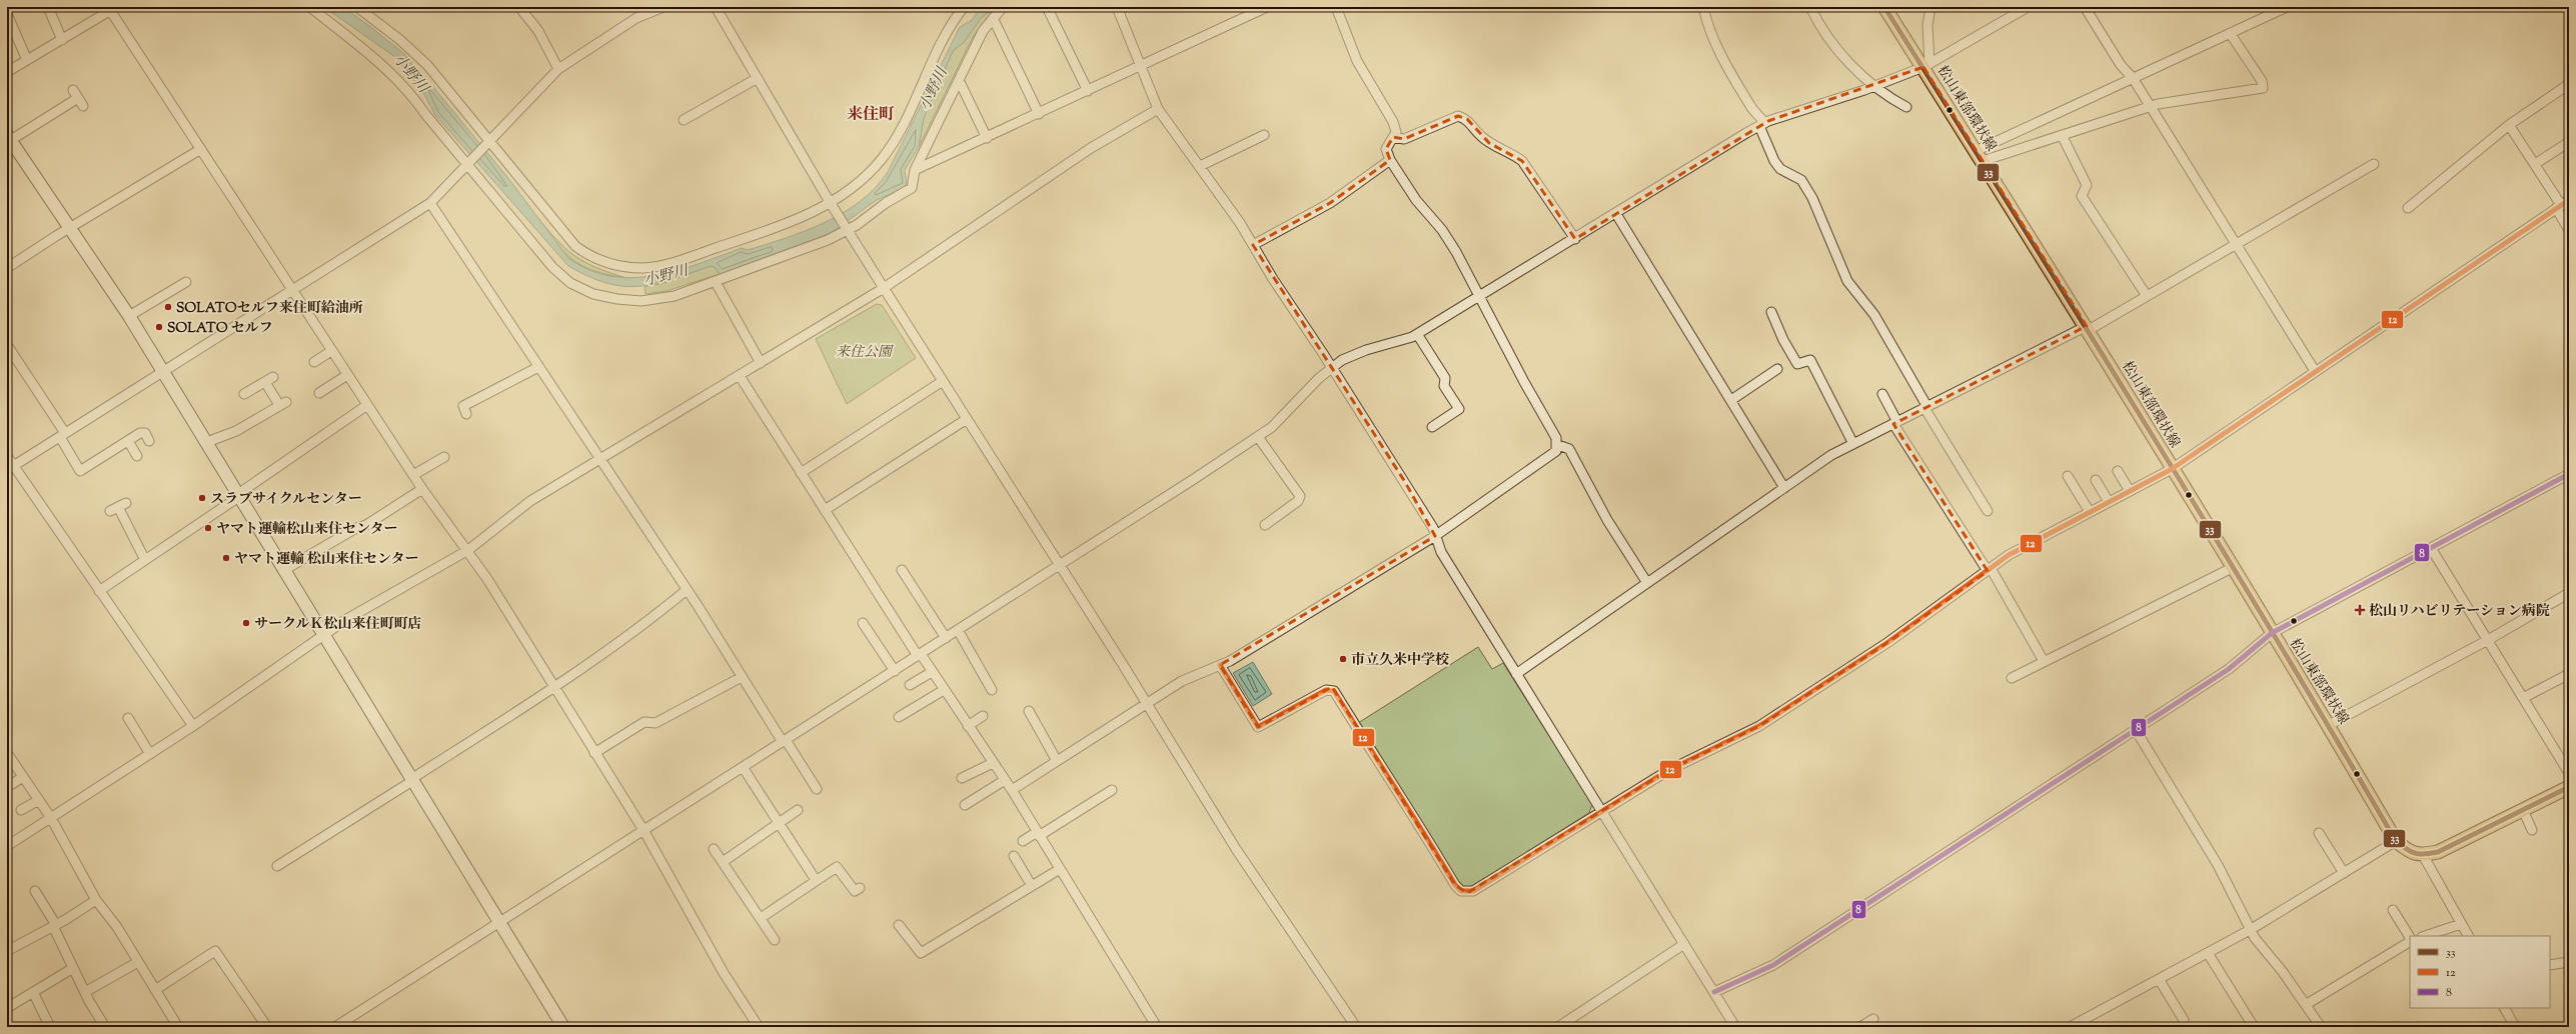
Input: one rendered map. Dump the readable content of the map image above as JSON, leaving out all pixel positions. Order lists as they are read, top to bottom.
{
  "streets": {
    "main road": ["松山東部環状線"]
  },
  "districts": ["来住町"],
  "water": ["小野川"],
  "parks": ["来住公園"],
  "places": {
    "other": [
      "SOLATOセルフ来住町給油所",
      "SOLATO セルフ",
      "スラブサイクルセンター",
      "ヤマト運輸松山来住センター",
      "ヤマト運輸 松山来住センター",
      "サークルＫ松山来住町町店",
      "市立久米中学校"
    ],
    "health": ["松山リハビリテーション病院"]
  },
  "lines": ["transit line 33", "transit line 12", "transit line 8"],
  "legend": ["33", "12", "8"]
}
